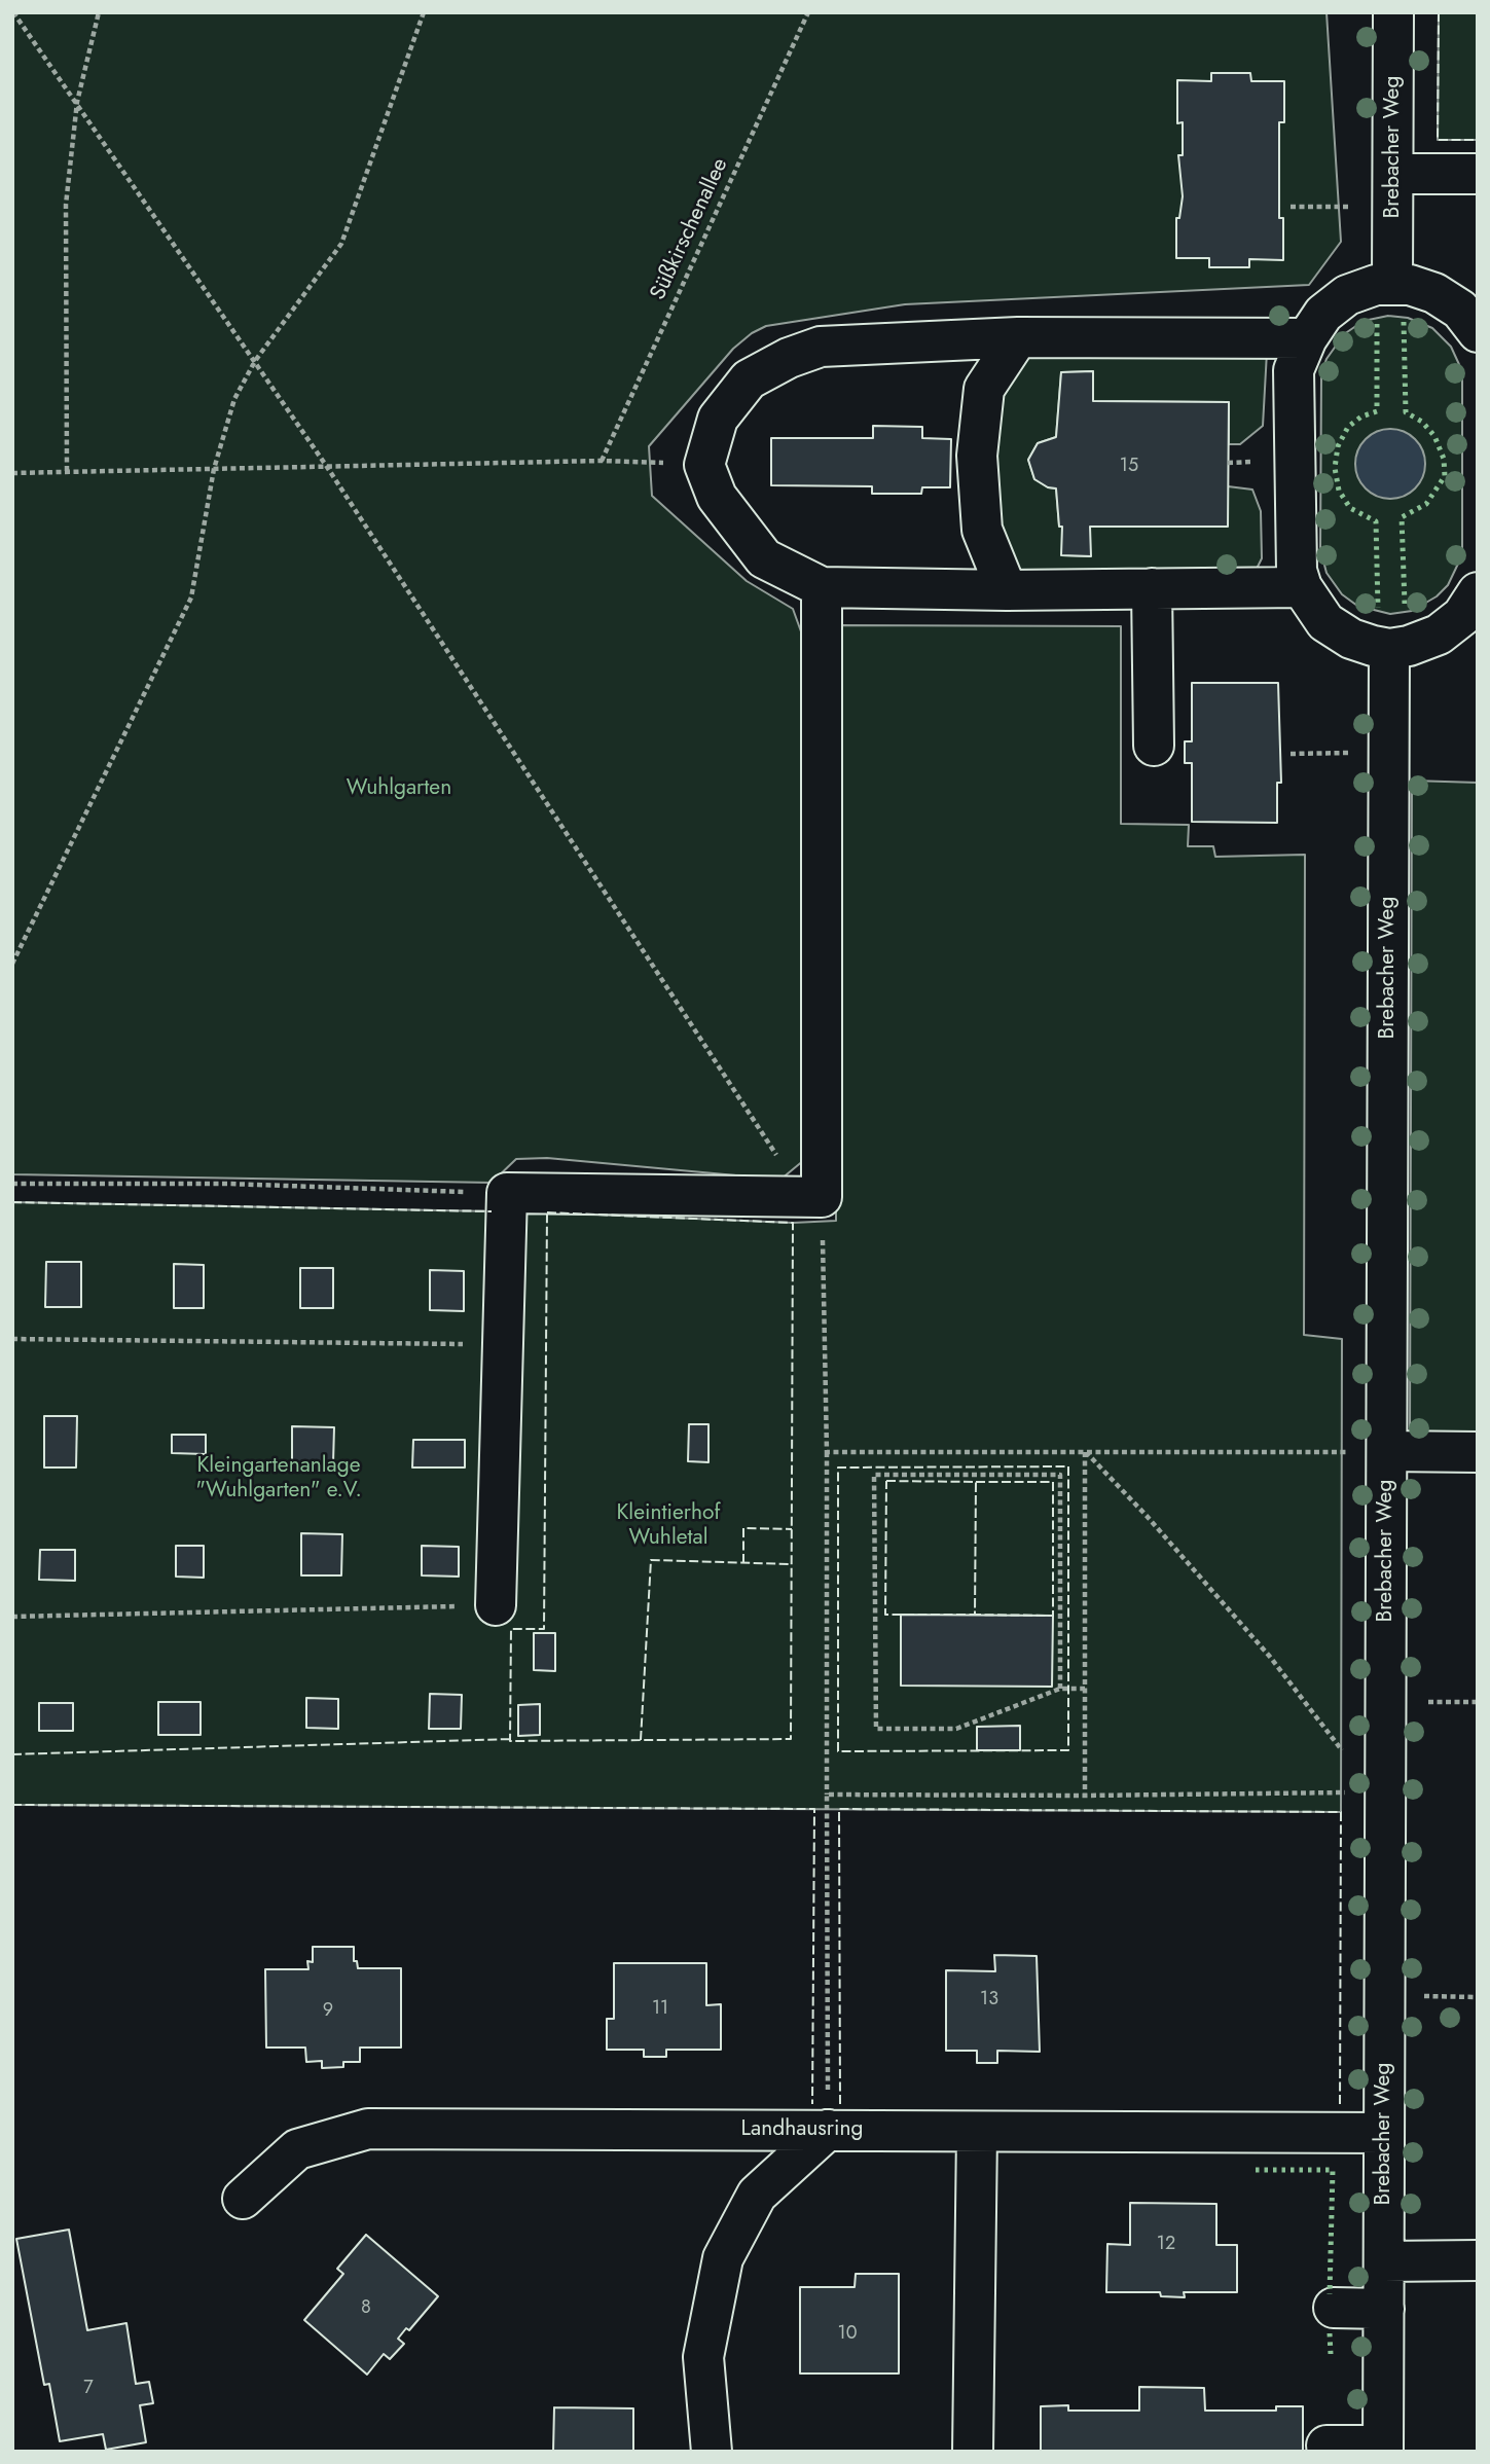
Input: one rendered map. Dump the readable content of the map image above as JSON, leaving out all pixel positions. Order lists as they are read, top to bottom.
{
  "streets": {
    "lane": ["Brebacher Weg", "Landhausring"],
    "path": ["Süßkirschenallee"]
  },
  "crossings": [
    ["Brebacher Weg", "Landhausring"]
  ],
  "parks": ["Wuhlgarten", "Kleingartenanlage \"Wuhlgarten\" e.V.", "Kleintierhof Wuhletal"],
  "house_numbers": [
    "15",
    "13",
    "11",
    "9",
    "12",
    "8",
    "10",
    "7"
  ]
}
